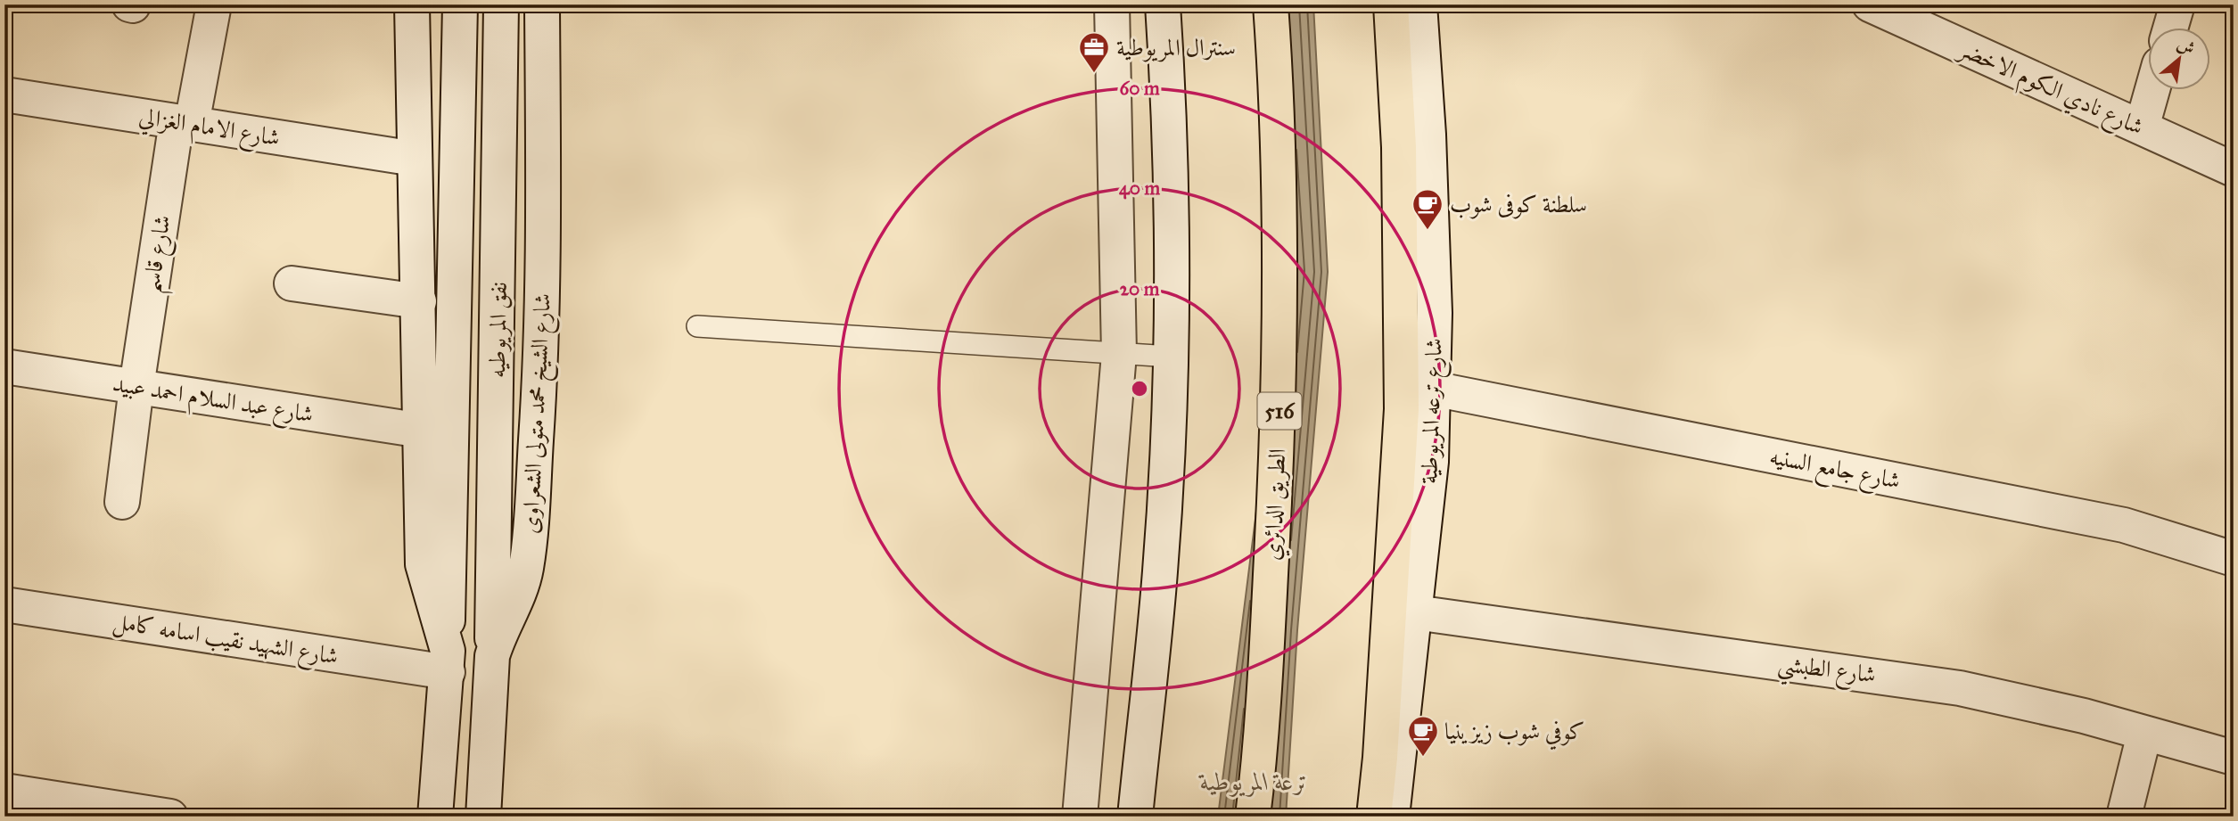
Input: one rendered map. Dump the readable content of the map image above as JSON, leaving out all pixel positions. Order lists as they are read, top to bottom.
{
  "streets": {
    "highway": ["516", "الطريق الدائري"],
    "street": [
      "شارع نادي الكوم الاخضر",
      "شارع الامام الغزالي",
      "شارع قاسم",
      "نفق المريوطيه",
      "شارع عبد السلام احمد عبيد",
      "شارع ترعه المريوطية",
      "شارع الشيخ محمد متولى الشعراوى",
      "شارع جامع السنيه",
      "شارع الشهيد نقيب اسامه كامل",
      "شارع الطبشي"
    ]
  },
  "crossings": [
    ["شارع الامام الغزالي", "شارع قاسم"],
    ["شارع قاسم", "شارع عبد السلام احمد عبيد"],
    ["نفق المريوطيه", "شارع الشيخ محمد متولى الشعراوى"],
    ["نفق المريوطيه", "شارع الشهيد نقيب اسامه كامل"],
    ["شارع ترعه المريوطية", "شارع جامع السنيه"],
    ["شارع ترعه المريوطية", "شارع الطبشي"]
  ],
  "water": ["ترعة المريوطية"],
  "places": {
    "office": ["سنترال المريوطية"],
    "cafe": ["سلطنة كوفى شوب", "كوفي شوب زيزينيا"]
  },
  "north": "top right",
  "rings": ["60 m", "40 m", "20 m"]
}
